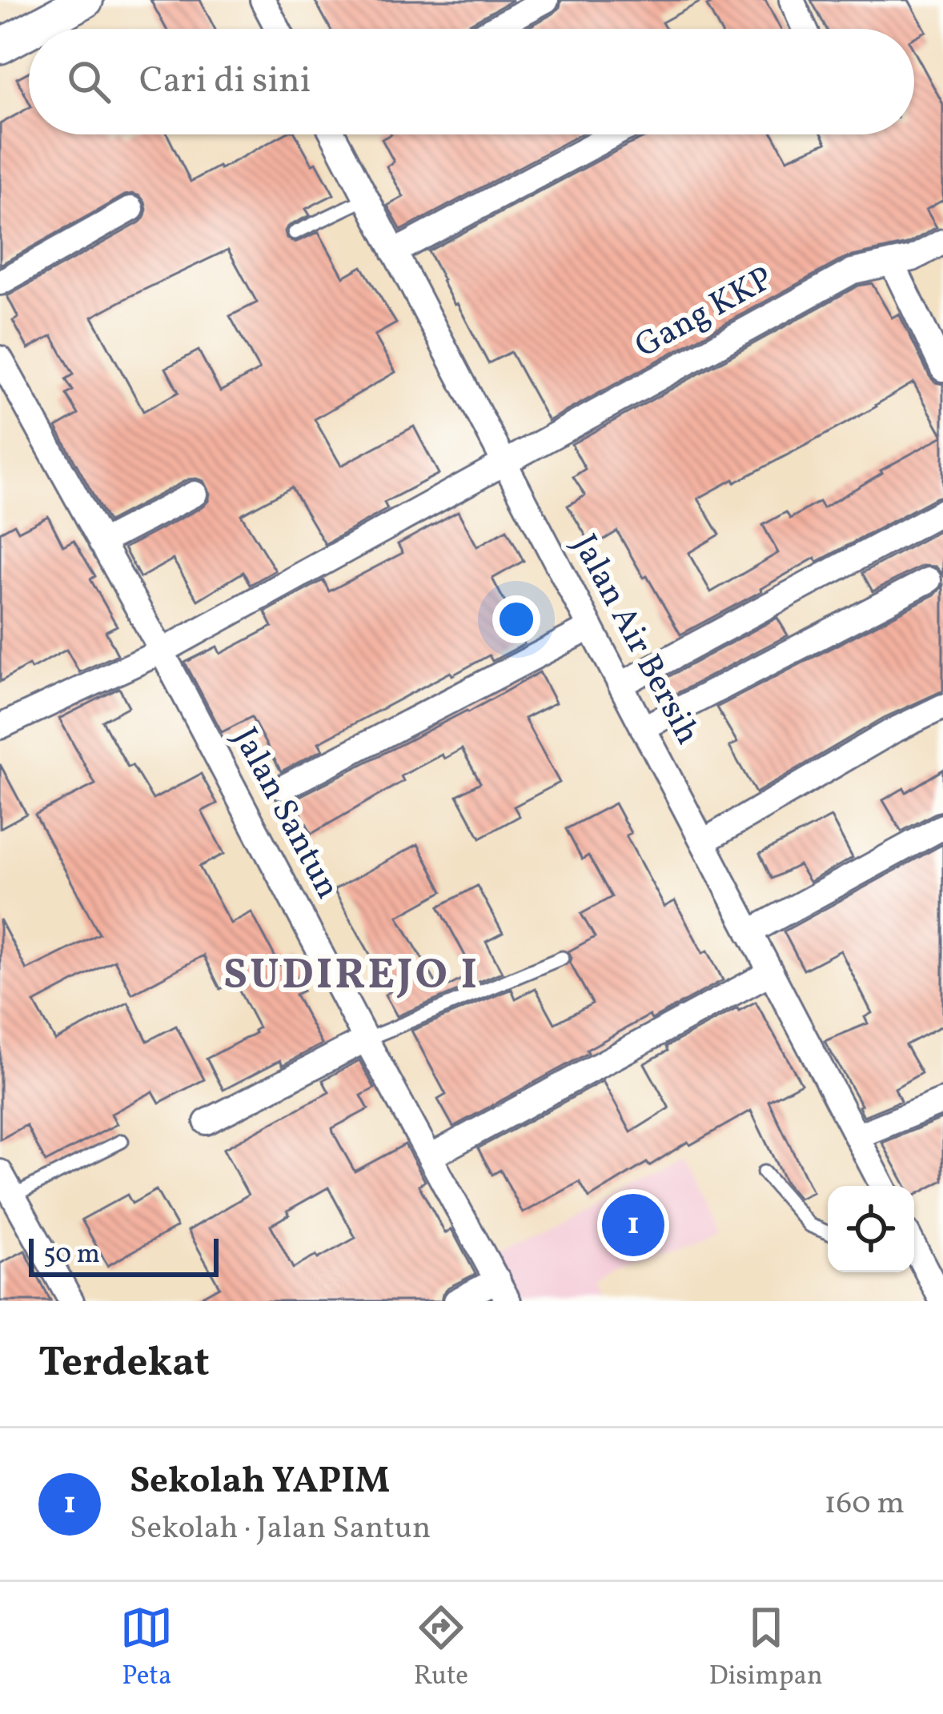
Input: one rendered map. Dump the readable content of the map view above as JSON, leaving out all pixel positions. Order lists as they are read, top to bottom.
{
  "streets": {
    "street": ["Gang KKP", "Jalan Air Bersih", "Jalan Santun"]
  },
  "crossings": [
    ["Gang KKP", "Jalan Air Bersih"],
    ["Gang KKP", "Jalan Santun"]
  ],
  "districts": ["SUDIREJO I"],
  "scale_bar": "50 m",
  "page": {
    "search": "Cari di sini",
    "pins": "1",
    "scale": "50 m",
    "heading": "Terdekat",
    "list": [
      {
        "mark": "1",
        "name": "Sekolah YAPIM",
        "note": "Sekolah · Jalan Santun",
        "value": "160 m"
      }
    ],
    "nav": ["Peta", "Rute", "Disimpan"]
  }
}
